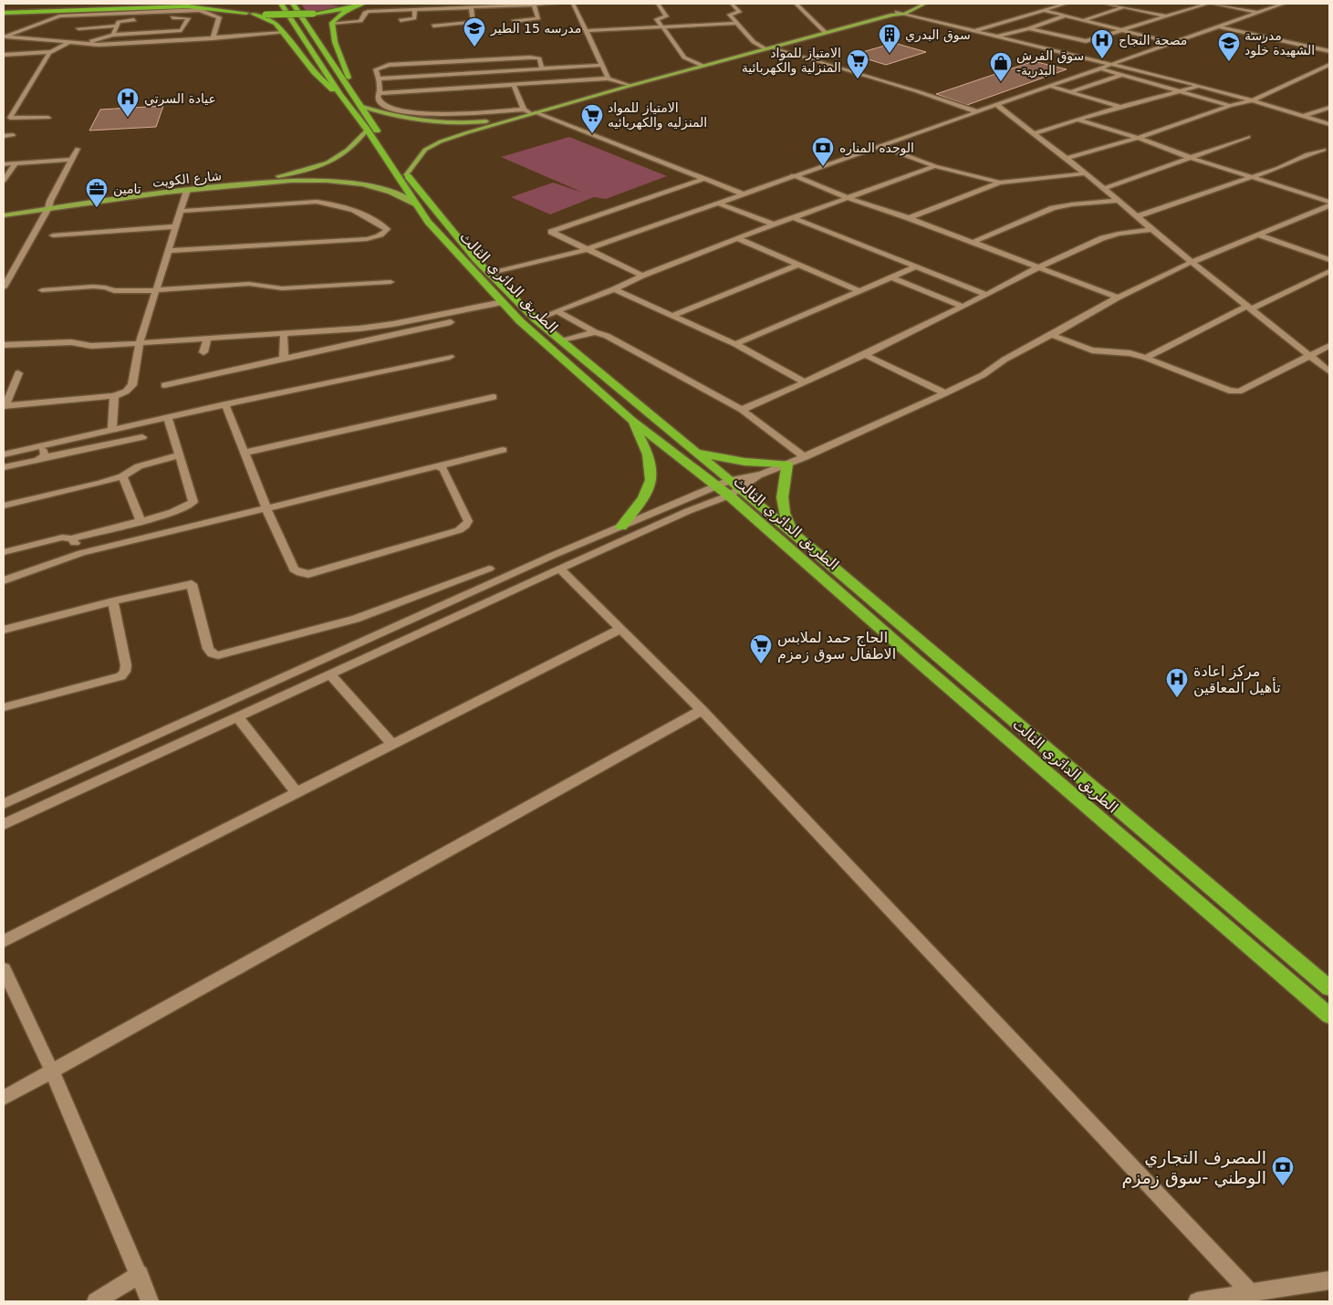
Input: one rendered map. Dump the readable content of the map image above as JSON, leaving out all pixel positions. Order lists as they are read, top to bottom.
{
  "streets": {
    "highway": ["الطريق الدائري الثالث"],
    "main road": ["شارع الكويت"]
  },
  "crossings": [
    ["شارع الكويت", "الطريق الدائري الثالث"]
  ],
  "places": {
    "school or university": ["مدرسه 15 الطير", "مدرسة الشهيدة خلود"],
    "building": ["سوق البدري"],
    "hospital": ["مصحة النجاح", "عيادة السرتي", "مركز اعادة تأهيل المعاقين"],
    "supermarket": ["الامتياز للمواد المنزلية والكهربائية", "الامتياز للمواد المنزليه والكهربائيه", "الحاج حمد لملابس الاطفال سوق زمزم"],
    "shop": ["سوق الفرش -البدرية"],
    "bank": ["الوحده المناره", "المصرف التجاري الوطني -سوق زمزم"],
    "office": ["تامين"]
  }
}
